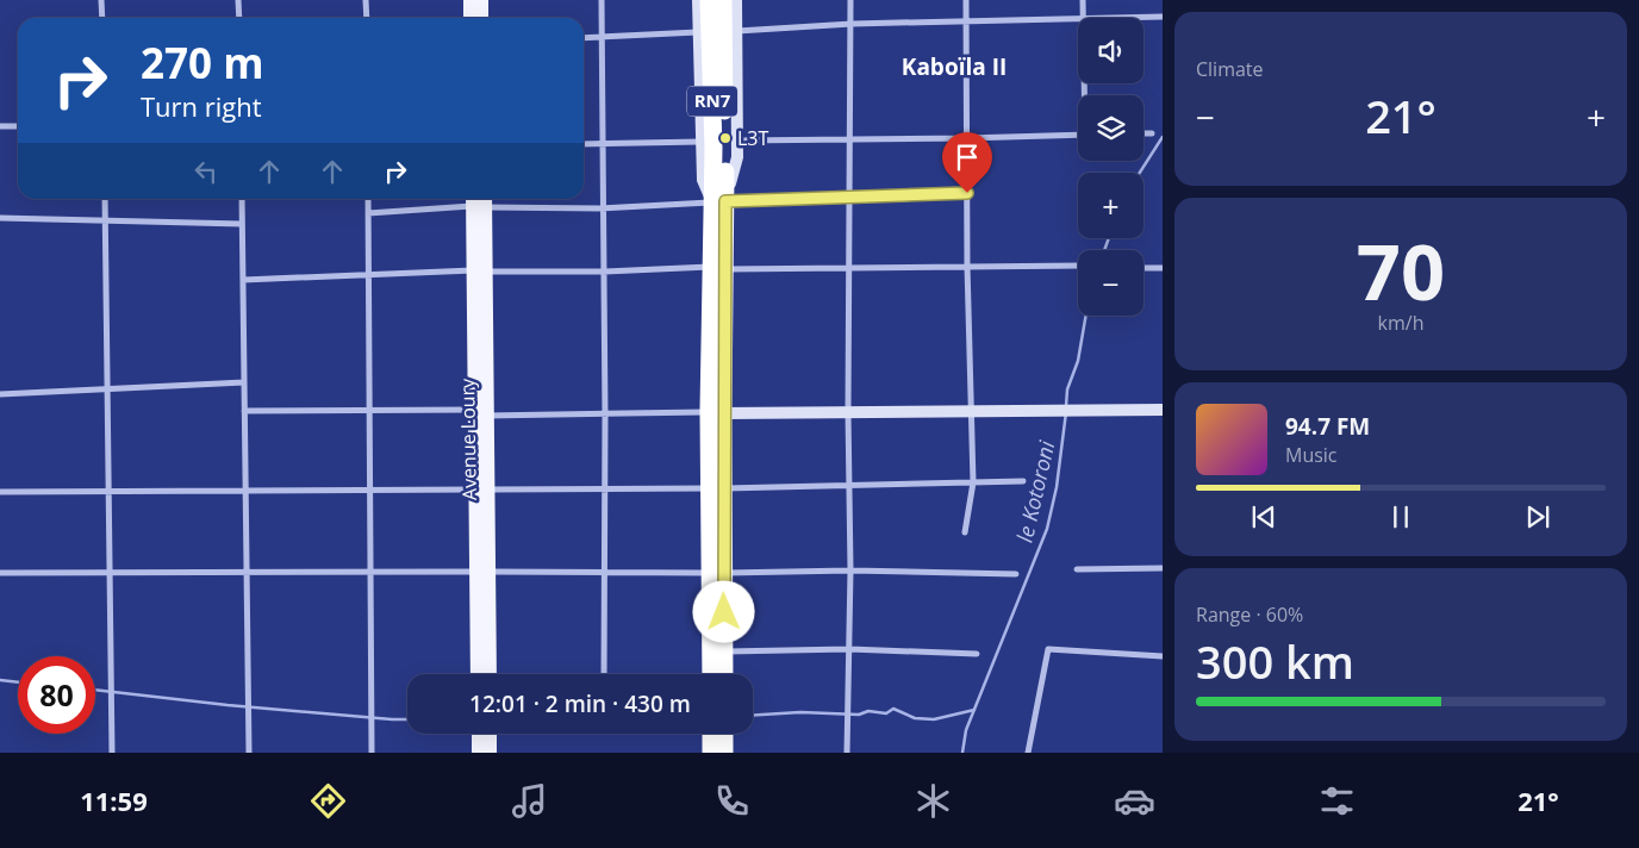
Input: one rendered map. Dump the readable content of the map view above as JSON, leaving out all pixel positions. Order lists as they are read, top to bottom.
{
  "streets": {
    "highway": ["RN7"],
    "main road": ["Avenue Loury"]
  },
  "districts": ["Kaboïla II"],
  "water": ["le Kotoroni"],
  "places": ["L3T"],
  "page": {
    "tile": [
      "Climate",
      ["70", "km/h"],
      ["Range · 60%", "300 km"]
    ],
    "map_buttons": ["+", "−"],
    "turn": ["270 m", "Turn right"],
    "heat": ["−", "21°", "+"],
    "song": ["94.7 FM", "Music"],
    "limit": "80",
    "trip": "12:01 · 2 min · 430 m",
    "tabs": ["11:59", "21°"]
  }
}
